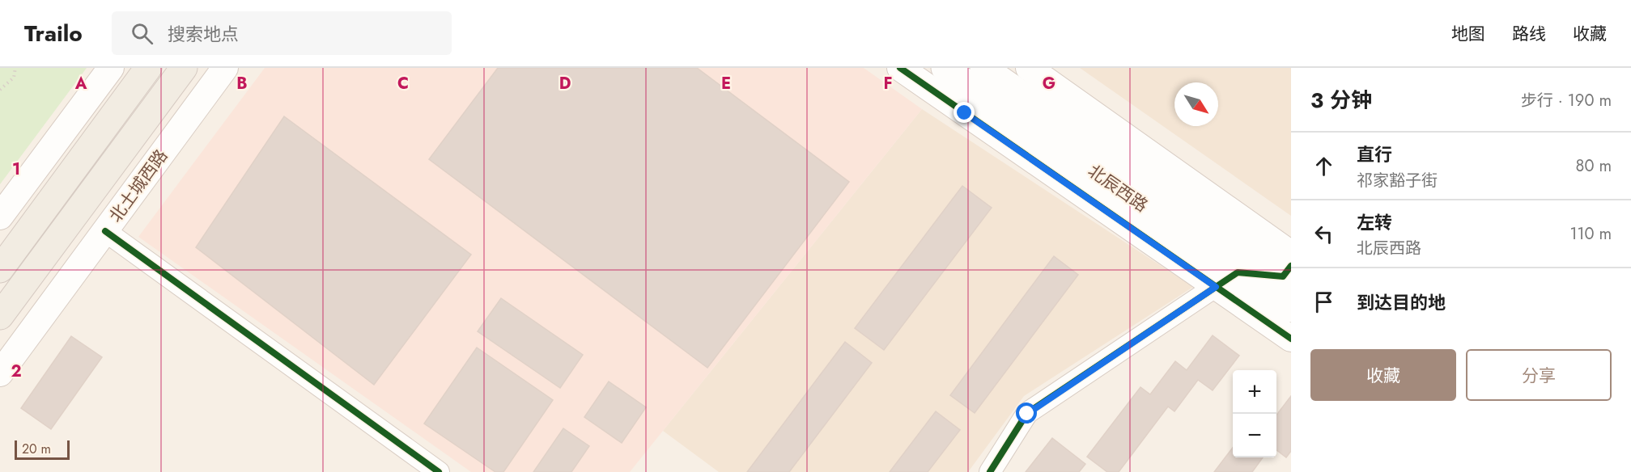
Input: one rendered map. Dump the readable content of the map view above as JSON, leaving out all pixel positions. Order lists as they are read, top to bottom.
{
  "streets": {
    "main road": ["北土城西路", "北辰西路"]
  },
  "scale_bar": "20 m",
  "north": "bottom right",
  "page": {
    "header": "Trailo",
    "search": "搜索地点",
    "nav": ["地图", "路线", "收藏"],
    "heading": ["3 分钟", "步行 · 190 m"],
    "list": [
      ["直行", "祁家豁子街", "80 m"],
      ["左转", "北辰西路", "110 m"],
      "到达目的地"
    ],
    "buttons": ["收藏", "分享"],
    "map_buttons": ["+", "−"],
    "scale": "20 m"
  },
  "grid": {
    "columns": [
      "A",
      "B",
      "C",
      "D",
      "E",
      "F",
      "G"
    ],
    "rows": ["1", "2"]
  }
}
